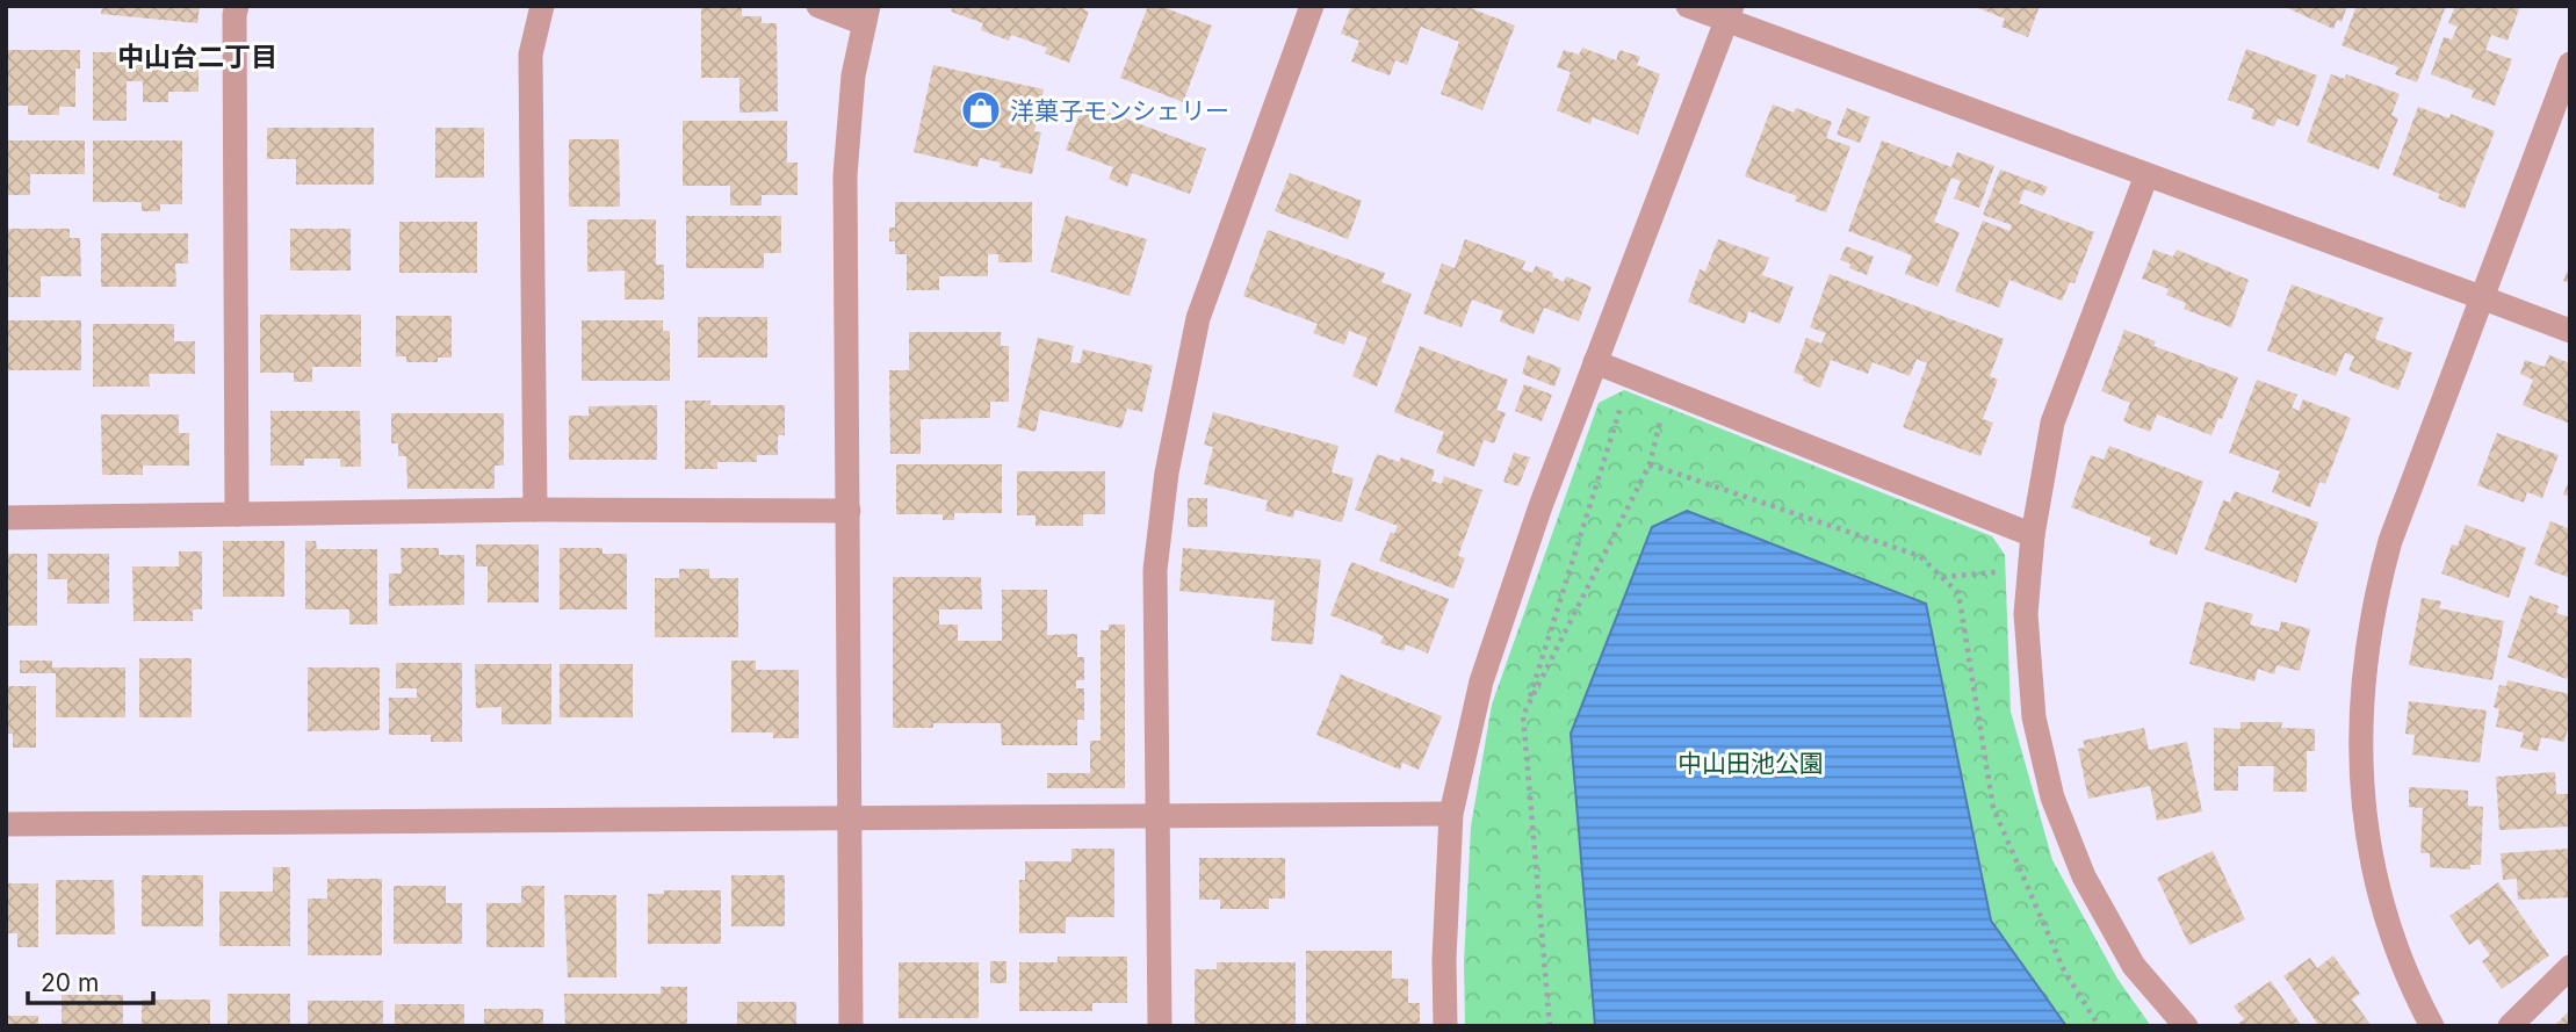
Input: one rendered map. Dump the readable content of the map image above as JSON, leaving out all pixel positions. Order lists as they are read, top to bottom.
{
  "districts": ["中山台二丁目"],
  "parks": ["中山田池公園"],
  "places": {
    "shop": ["洋菓子モンシェリー"]
  },
  "scale_bar": "20 m"
}
